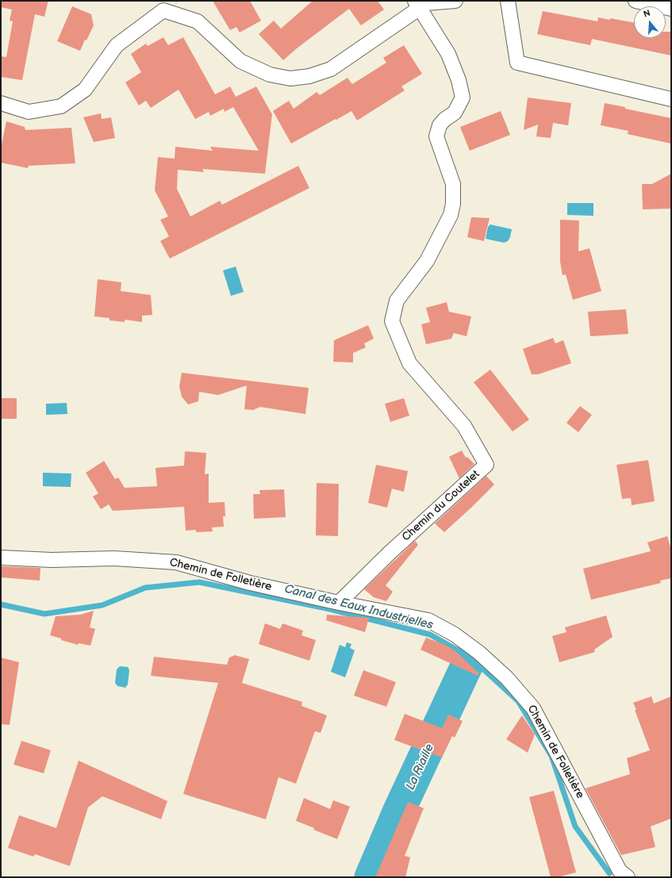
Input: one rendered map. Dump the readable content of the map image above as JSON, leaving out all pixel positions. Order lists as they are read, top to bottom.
{
  "streets": {
    "street": ["Chemin du Coutelet", "Chemin de Folletière"]
  },
  "crossings": [
    ["Chemin du Coutelet", "Chemin de Folletière"]
  ],
  "water": ["Canal des Eaux Industrielles", "La Riaille"],
  "north": "top"
}
